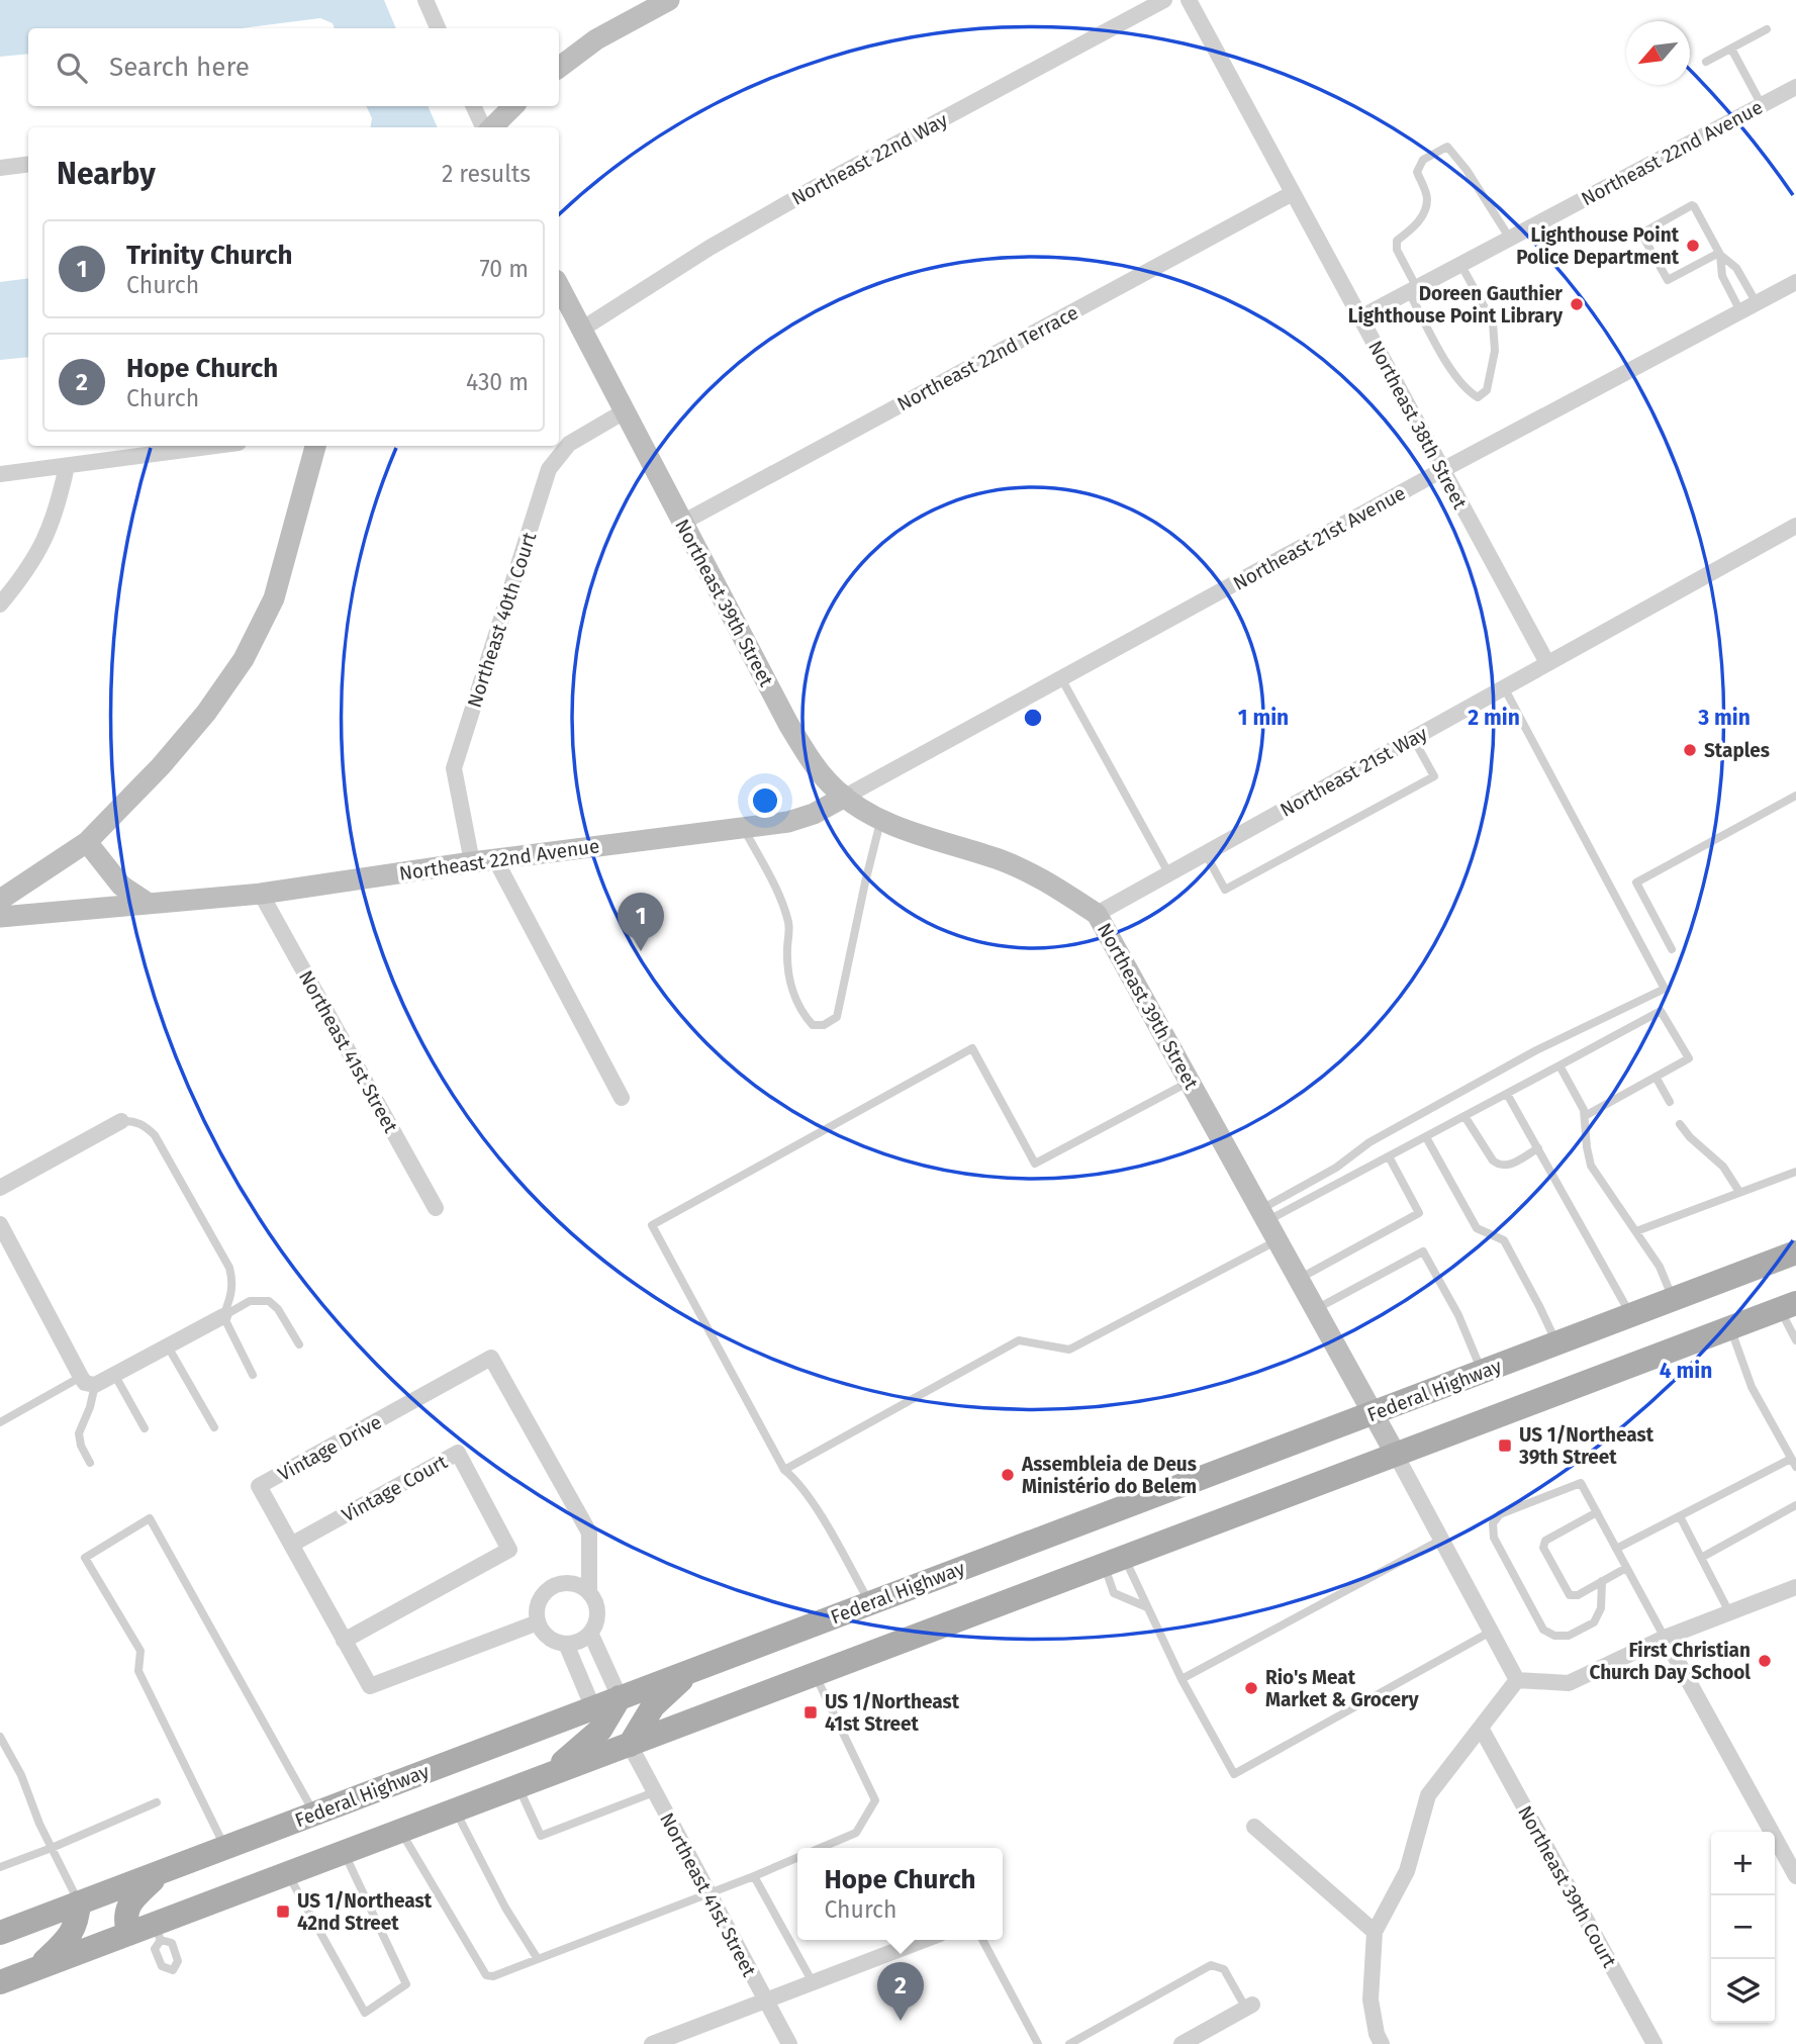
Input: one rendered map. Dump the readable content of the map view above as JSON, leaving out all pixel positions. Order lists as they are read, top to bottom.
{
  "streets": {
    "main road": ["Federal Highway"],
    "street": [
      "Northeast 22nd Avenue",
      "Northeast 22nd Way",
      "Northeast 22nd Terrace",
      "Northeast 38th Street",
      "Northeast 21st Avenue",
      "Northeast 39th Street",
      "Northeast 40th Court",
      "Northeast 21st Way",
      "Northeast 41st Street",
      "Vintage Drive",
      "Vintage Court",
      "Northeast 39th Court"
    ]
  },
  "crossings": [
    ["Northeast 22nd Avenue", "Northeast 38th Street"],
    ["Northeast 22nd Avenue", "Northeast 21st Avenue"],
    ["Northeast 22nd Avenue", "Northeast 39th Street"],
    ["Northeast 22nd Avenue", "Northeast 40th Court"],
    ["Northeast 22nd Avenue", "Northeast 41st Street"],
    ["Northeast 22nd Way", "Northeast 39th Street"],
    ["Northeast 22nd Terrace", "Northeast 38th Street"],
    ["Northeast 22nd Terrace", "Northeast 39th Street"],
    ["Northeast 38th Street", "Northeast 21st Avenue"],
    ["Northeast 38th Street", "Northeast 21st Way"],
    ["Northeast 21st Avenue", "Northeast 39th Street"],
    ["Northeast 39th Street", "Northeast 40th Court"],
    ["Northeast 39th Street", "Northeast 21st Way"],
    ["Northeast 39th Street", "Federal Highway"],
    ["Vintage Drive", "Vintage Court"]
  ],
  "places": {
    "other": [
      "Lighthouse Point Police Department",
      "Doreen Gauthier Lighthouse Point Library",
      "Staples",
      "Assembleia de Deus Ministério do Belem",
      "First Christian Church Day School",
      "Rio's Meat Market & Grocery"
    ],
    "transit": ["US 1/Northeast 39th Street", "US 1/Northeast 41st Street", "US 1/Northeast 42nd Street"]
  },
  "north": "bottom left",
  "page": {
    "search": "Search here",
    "heading": ["Nearby", "2 results"],
    "list": [
      {
        "mark": "1",
        "name": "Trinity Church",
        "note": "Church",
        "value": "70 m"
      },
      {
        "mark": "2",
        "name": "Hope Church",
        "note": "Church",
        "value": "430 m"
      }
    ],
    "pins": ["1", "2"],
    "map_buttons": ["+", "−"],
    "popup": ["Hope Church", "Church"]
  },
  "rings": [
    "1 min",
    "2 min",
    "3 min",
    "4 min"
  ]
}
